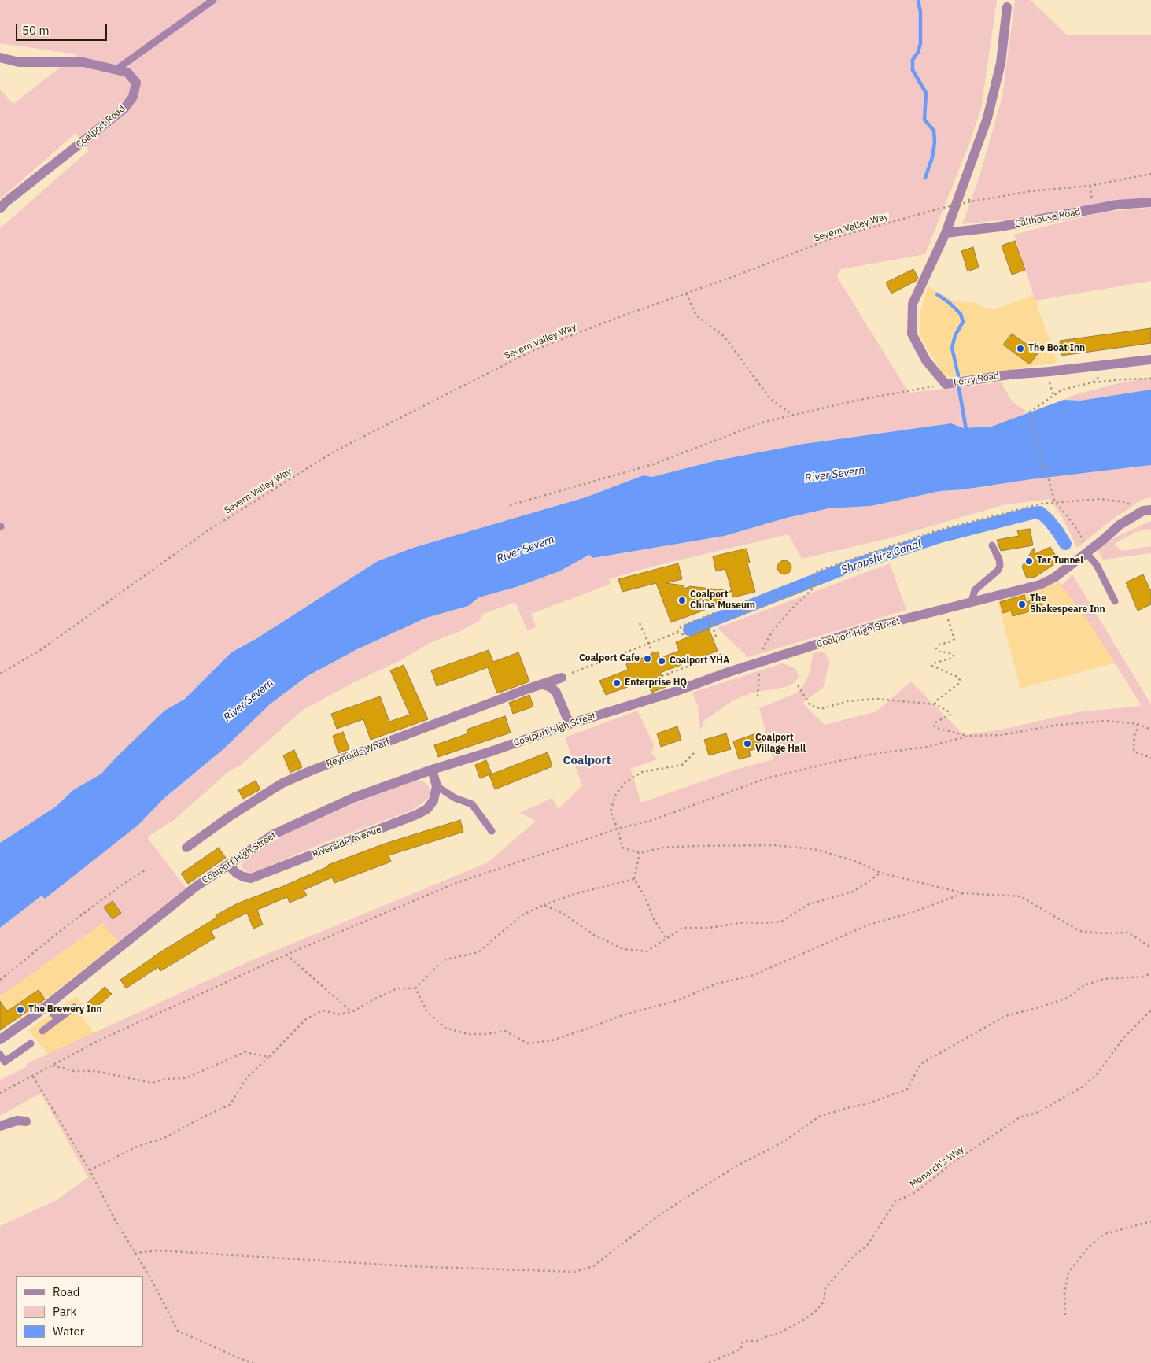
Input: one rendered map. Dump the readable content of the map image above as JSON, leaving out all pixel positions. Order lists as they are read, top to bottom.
{
  "streets": {
    "street": [
      "Coalport Road",
      "Salthouse Road",
      "Ferry Road",
      "Coalport High Street",
      "Reynolds Wharf",
      "Riverside Avenue"
    ],
    "path": ["Severn Valley Way", "Monarch's Way"]
  },
  "crossings": [
    ["Salthouse Road", "Ferry Road"],
    ["Coalport High Street", "Riverside Avenue"]
  ],
  "districts": ["Coalport"],
  "water": ["River Severn", "Shropshire Canal"],
  "places": [
    "The Boat Inn",
    "Tar Tunnel",
    "Coalport China Museum",
    "The Shakespeare Inn",
    "Coalport Cafe",
    "Coalport YHA",
    "Enterprise HQ",
    "Coalport Village Hall",
    "The Brewery Inn"
  ],
  "legend": ["Road", "Park", "Water"],
  "scale_bar": "50 m"
}
